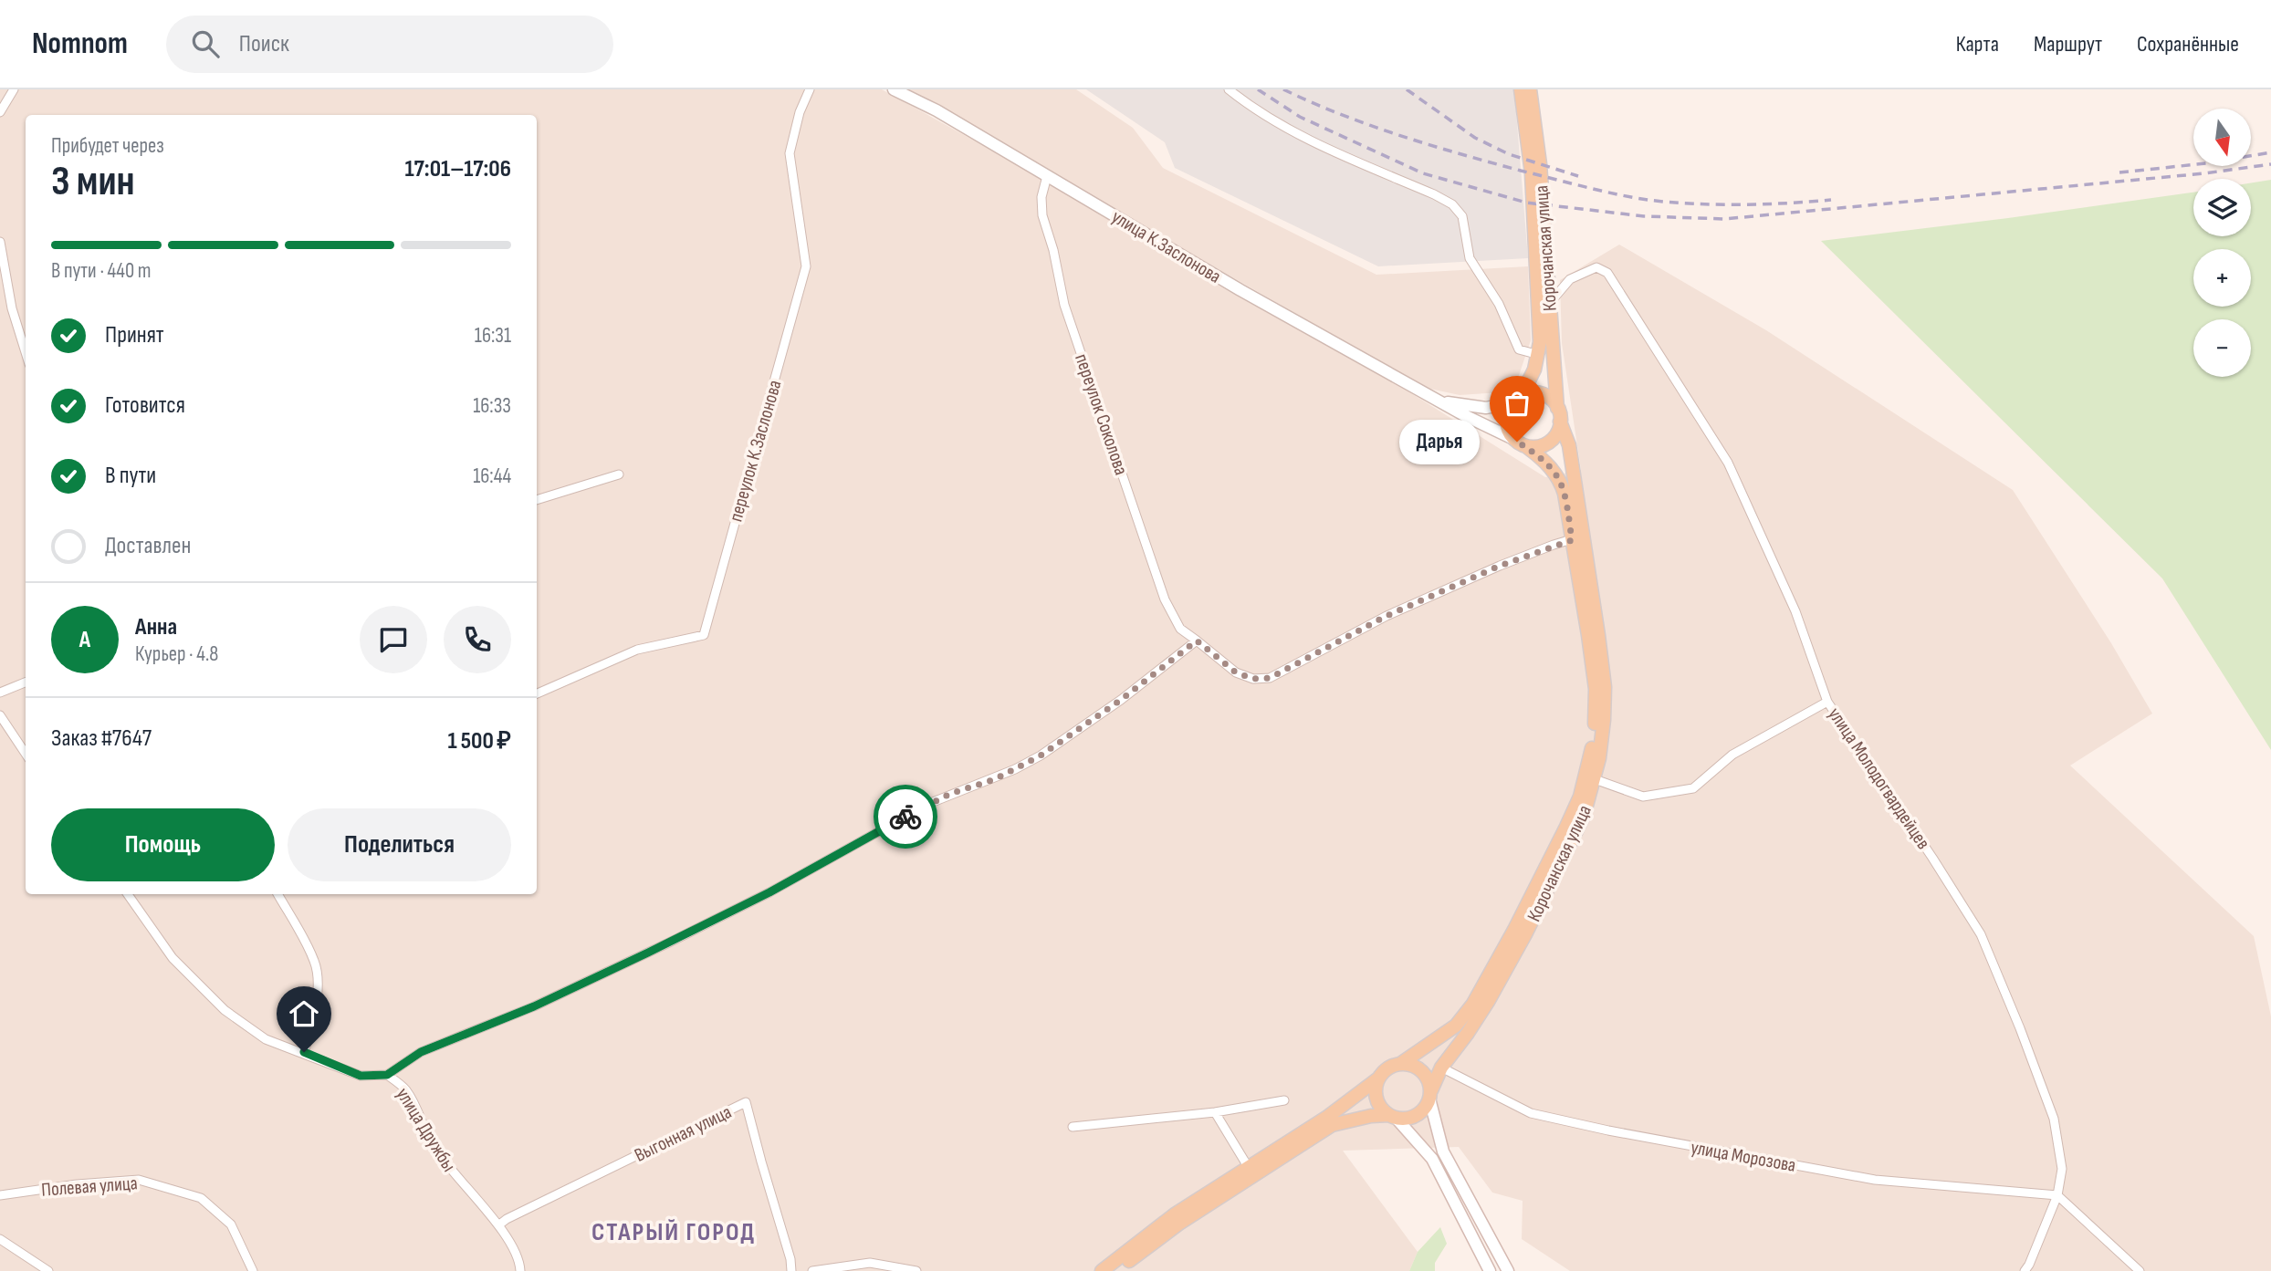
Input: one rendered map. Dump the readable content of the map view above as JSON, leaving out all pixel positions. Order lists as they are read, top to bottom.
{
  "streets": {
    "main road": ["Корочанская улица"],
    "street": [
      "улица К.Заслонова",
      "переулок Соколова",
      "переулок К.Заслонова",
      "улица Молодогвардейцев",
      "улица Дружбы",
      "Выгонная улица",
      "улица Морозова",
      "Полевая улица"
    ]
  },
  "crossings": [
    ["улица К.Заслонова", "Корочанская улица"],
    ["улица К.Заслонова", "переулок Соколова"],
    ["Корочанская улица", "переулок Соколова"],
    ["Корочанская улица", "улица Молодогвардейцев"],
    ["Корочанская улица", "улица Морозова"],
    ["улица Молодогвардейцев", "улица Морозова"],
    ["улица Дружбы", "Выгонная улица"]
  ],
  "districts": ["СТАРЫЙ ГОРОД"],
  "places": ["Дарья"],
  "north": "bottom",
  "page": {
    "header": "Nomnom",
    "search": "Поиск",
    "nav": ["Карта", "Маршрут", "Сохранённые"],
    "map_buttons": ["+", "−"],
    "heading": ["3 мин", "Прибудет через", "17:01–17:06"],
    "panel": [
      "Анна",
      "Курьер · 4.8",
      "Заказ #7647",
      "1 500 ₽"
    ],
    "bar": "В пути · 440 m",
    "list": [
      ["Принят", "16:31"],
      ["Готовится", "16:33"],
      ["В пути", "16:44"],
      "Доставлен"
    ],
    "bubble": "Дарья",
    "round": "А",
    "buttons": ["Помощь", "Поделиться"]
  }
}
